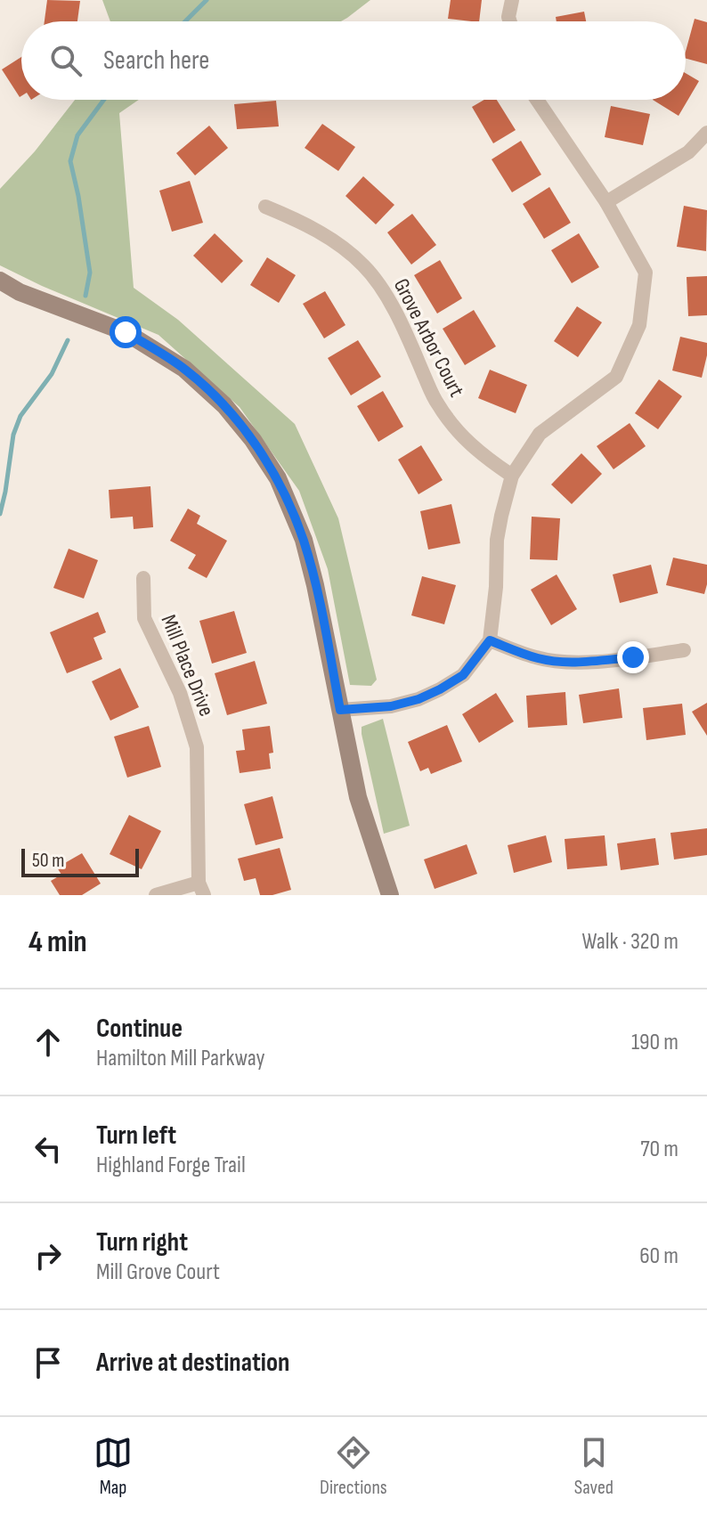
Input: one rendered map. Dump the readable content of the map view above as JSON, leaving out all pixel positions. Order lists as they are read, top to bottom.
{
  "streets": {
    "street": ["Grove Arbor Court", "Mill Place Drive"]
  },
  "scale_bar": "50 m",
  "page": {
    "search": "Search here",
    "scale": "50 m",
    "heading": ["4 min", "Walk · 320 m"],
    "list": [
      ["Continue", "Hamilton Mill Parkway", "190 m"],
      ["Turn left", "Highland Forge Trail", "70 m"],
      ["Turn right", "Mill Grove Court", "60 m"],
      "Arrive at destination"
    ],
    "nav": ["Map", "Directions", "Saved"]
  }
}
